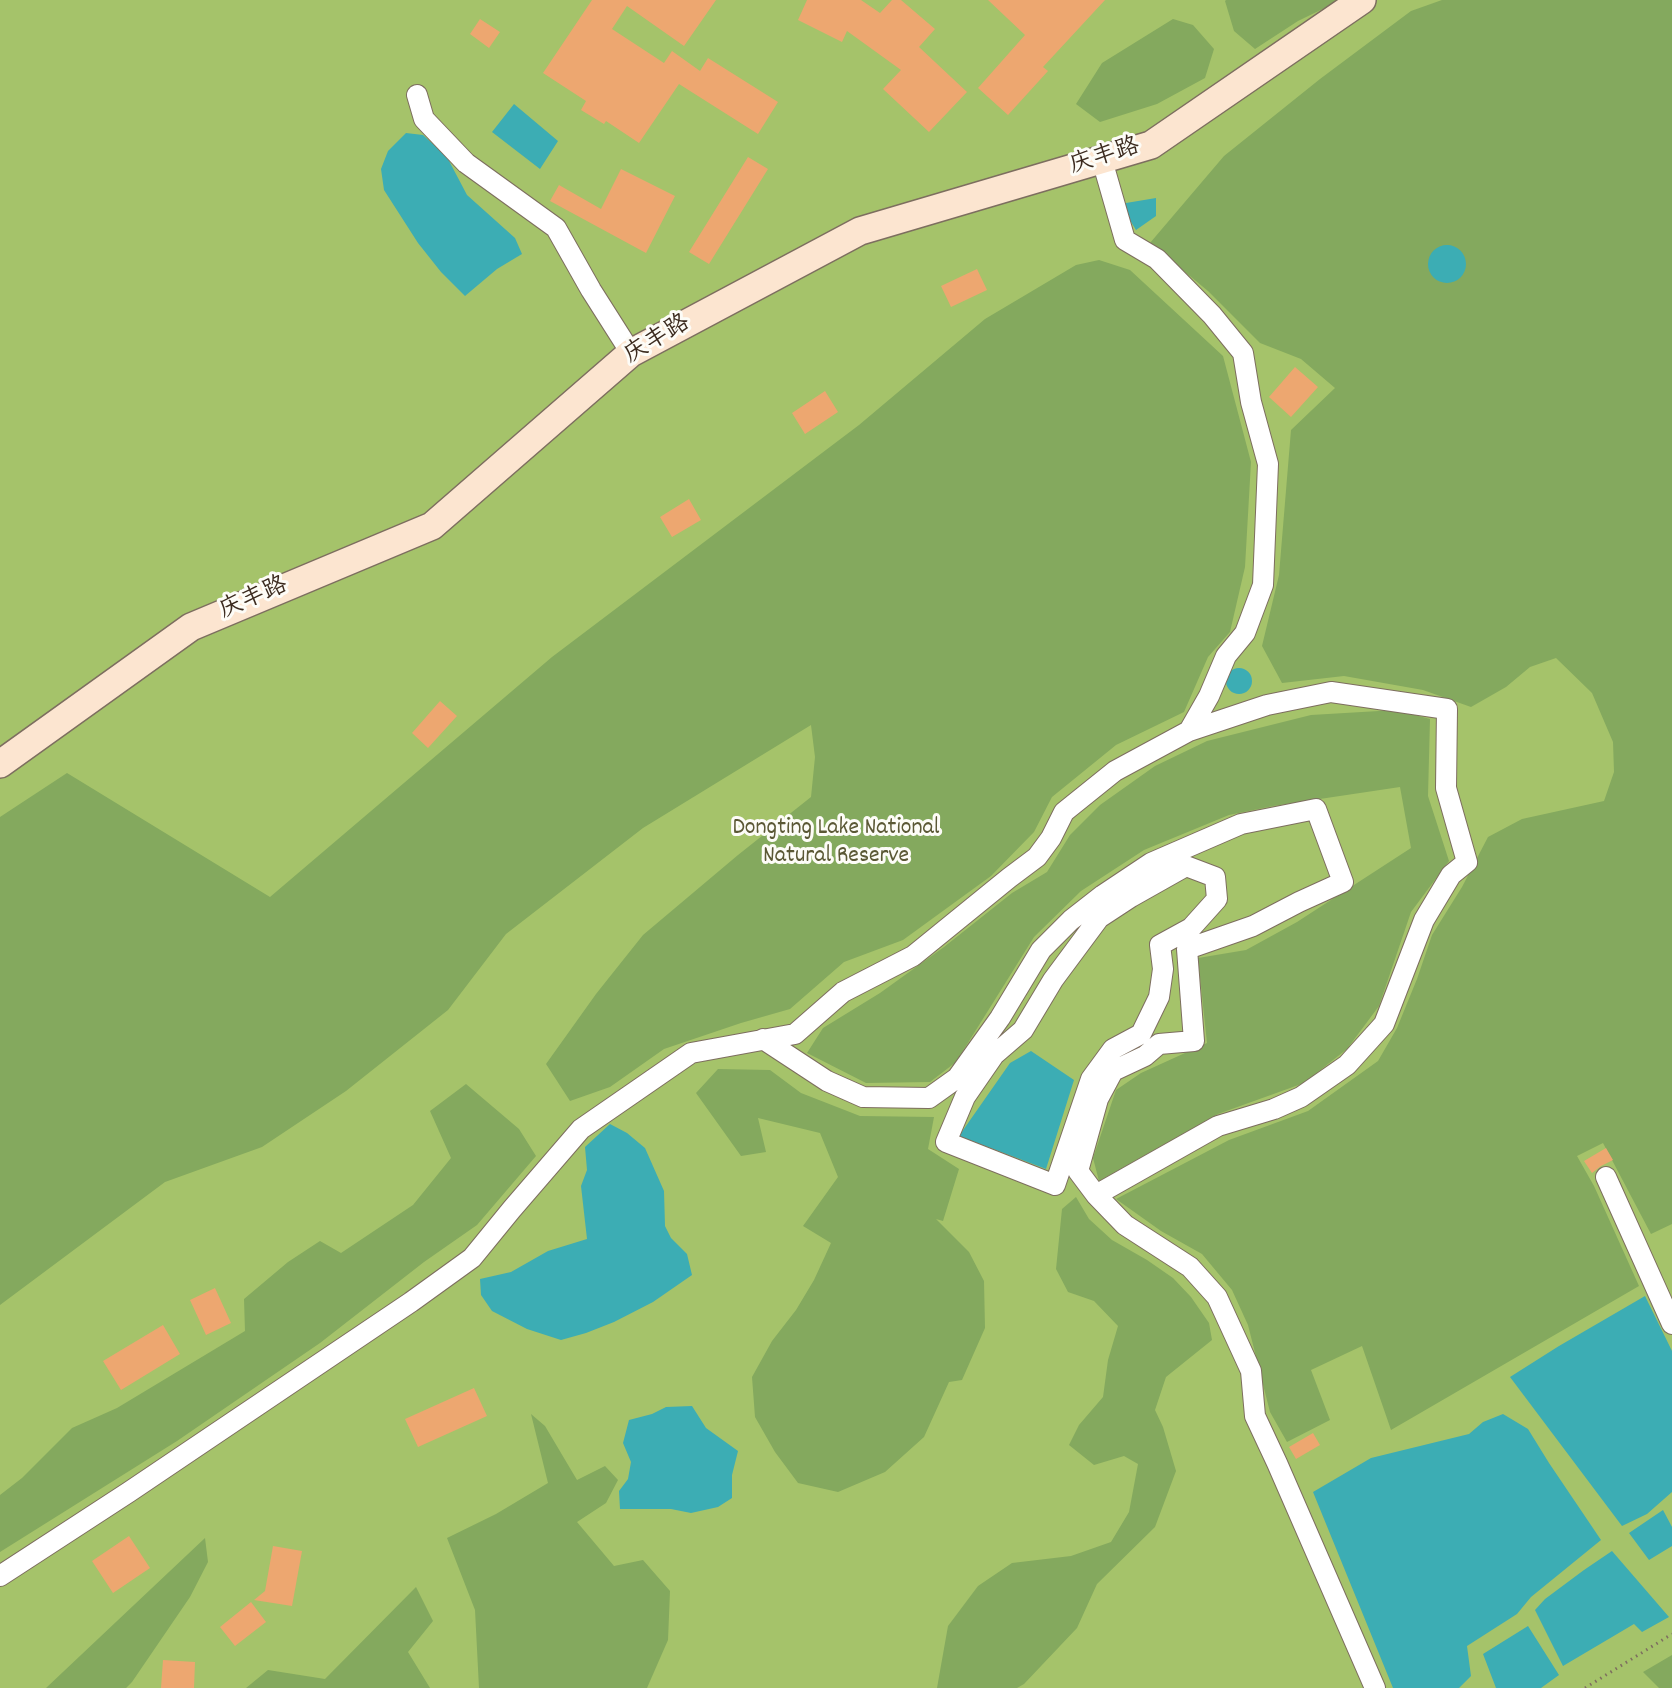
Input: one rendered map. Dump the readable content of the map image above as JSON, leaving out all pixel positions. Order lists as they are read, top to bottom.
{
  "streets": {
    "street": ["庆丰路"]
  },
  "parks": ["Dongting Lake National Natural Reserve"]
}
